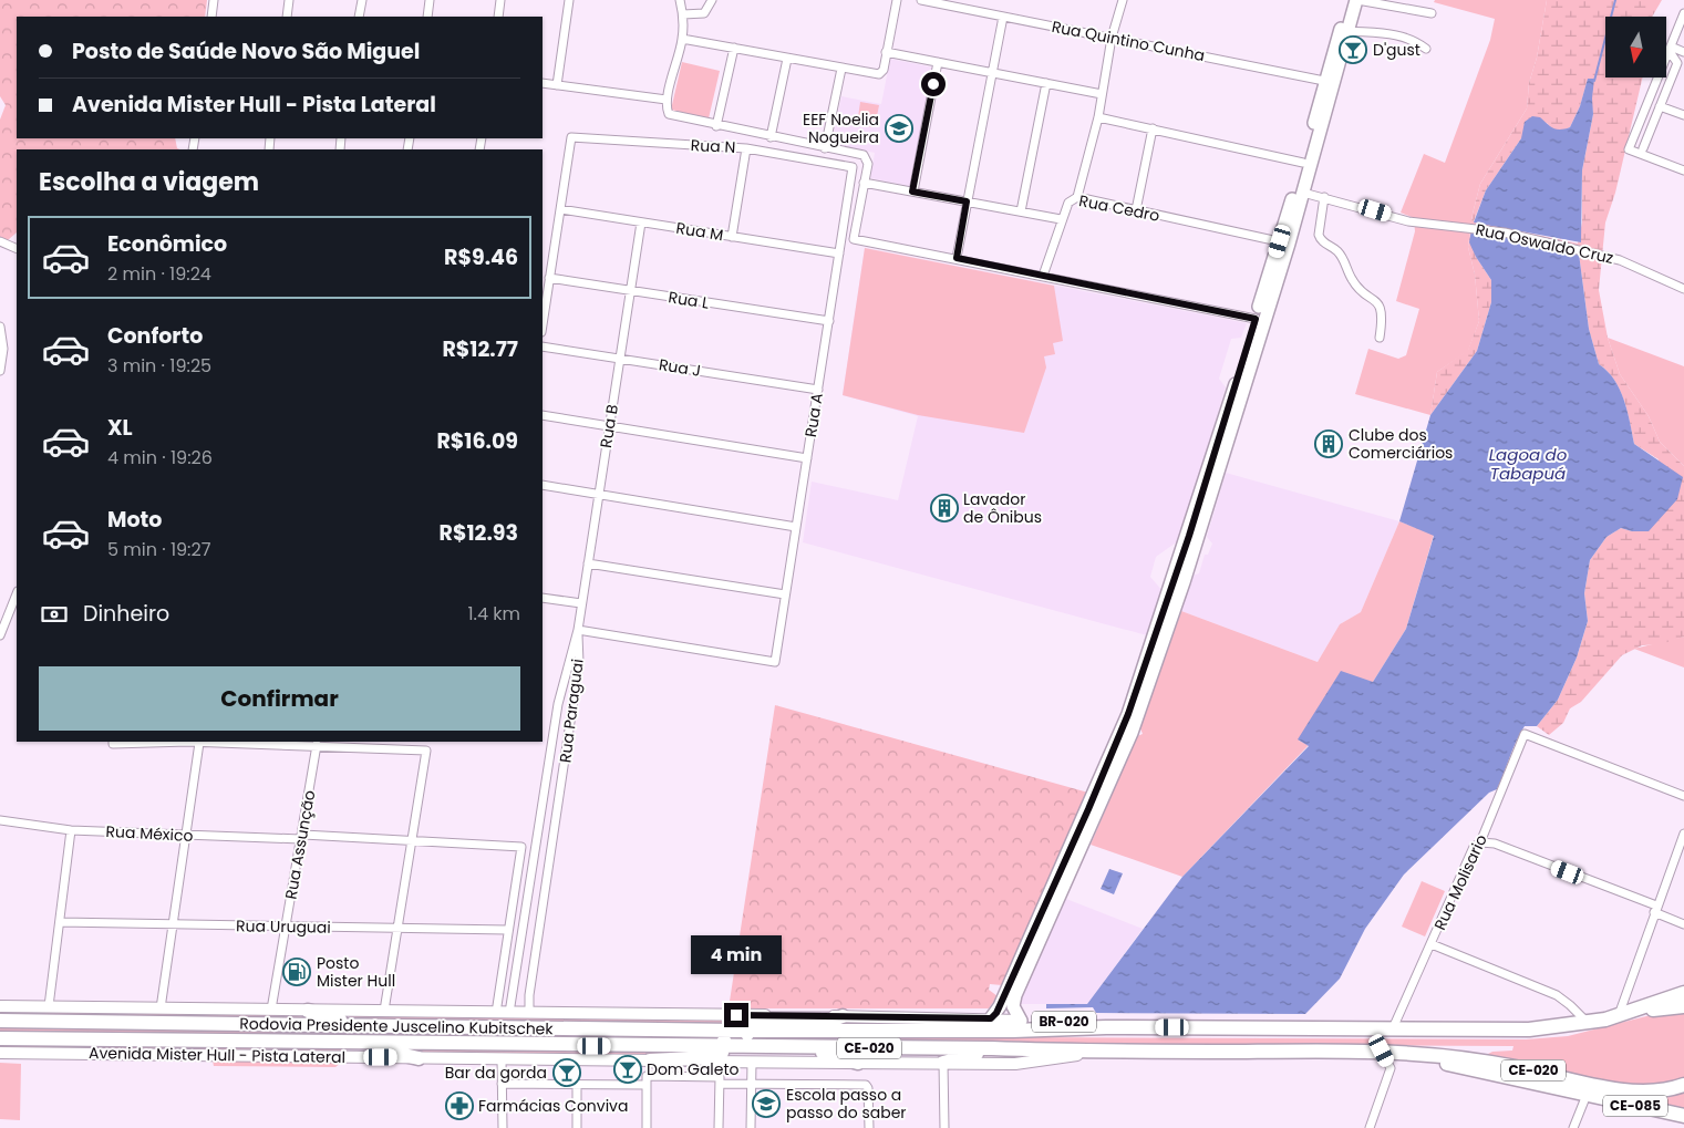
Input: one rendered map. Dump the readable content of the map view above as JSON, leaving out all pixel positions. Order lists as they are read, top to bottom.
{
  "streets": {
    "highway": [
      "BR-020",
      "Rodovia Presidente Juscelino Kubitschek",
      "CE-020",
      "CE-085"
    ],
    "main road": ["Avenida Mister Hull - Pista Lateral"],
    "street": [
      "Rua Quintino Cunha",
      "Rua N",
      "Rua Cedro",
      "Rua M",
      "Rua Oswaldo Cruz",
      "Rua L",
      "Rua J",
      "Rua A",
      "Rua B",
      "Rua Paraguai",
      "Rua México",
      "Rua Assunção",
      "Rua Molisario",
      "Rua Uruguai"
    ]
  },
  "crossings": [
    ["Rua N", "Rua M"],
    ["Rua N", "Rua A"],
    ["Rua M", "Rua A"],
    ["Rua M", "Rua B"],
    ["Rua L", "Rua A"],
    ["Rua L", "Rua B"],
    ["Rua J", "Rua A"],
    ["Rua J", "Rua B"],
    ["Rua A", "Rua B"],
    ["Rua A", "Rua Paraguai"],
    ["Rua B", "Rua Paraguai"],
    ["Rua Paraguai", "BR-020"],
    ["Rua México", "Rua Assunção"],
    ["Rua México", "Rua Uruguai"],
    ["Rua Assunção", "Rua Uruguai"],
    ["Rua Assunção", "BR-020"],
    ["Rua Molisario", "Rodovia Presidente Juscelino Kubitschek"],
    ["BR-020", "Rodovia Presidente Juscelino Kubitschek"],
    ["Rodovia Presidente Juscelino Kubitschek", "Avenida Mister Hull - Pista Lateral"],
    ["Rodovia Presidente Juscelino Kubitschek", "CE-085"]
  ],
  "water": ["Lagoa do Tabapuá"],
  "places": {
    "bar": ["D'gust", "Dom Galeto", "Bar da gorda"],
    "school or university": ["EEF Noelia Nogueira", "Escola passo a passo do saber"],
    "building": ["Clube dos Comerciários", "Lavador de Ônibus"],
    "fuel station": ["Posto Mister Hull"],
    "pharmacy": ["Farmácias Conviva"]
  },
  "north": "bottom",
  "page": {
    "banner": ["Posto de Saúde Novo São Miguel", "Avenida Mister Hull - Pista Lateral"],
    "heading": "Escolha a viagem",
    "list": [
      {
        "name": "Econômico",
        "note": "2 min · 19:24",
        "value": "R$9.46"
      },
      {
        "name": "Conforto",
        "note": "3 min · 19:25",
        "value": "R$12.77"
      },
      {
        "name": "XL",
        "note": "4 min · 19:26",
        "value": "R$16.09"
      },
      {
        "name": "Moto",
        "note": "5 min · 19:27",
        "value": "R$12.93"
      }
    ],
    "pay": ["Dinheiro", "1.4 km"],
    "buttons": "Confirmar",
    "bubble": "4 min"
  }
}
